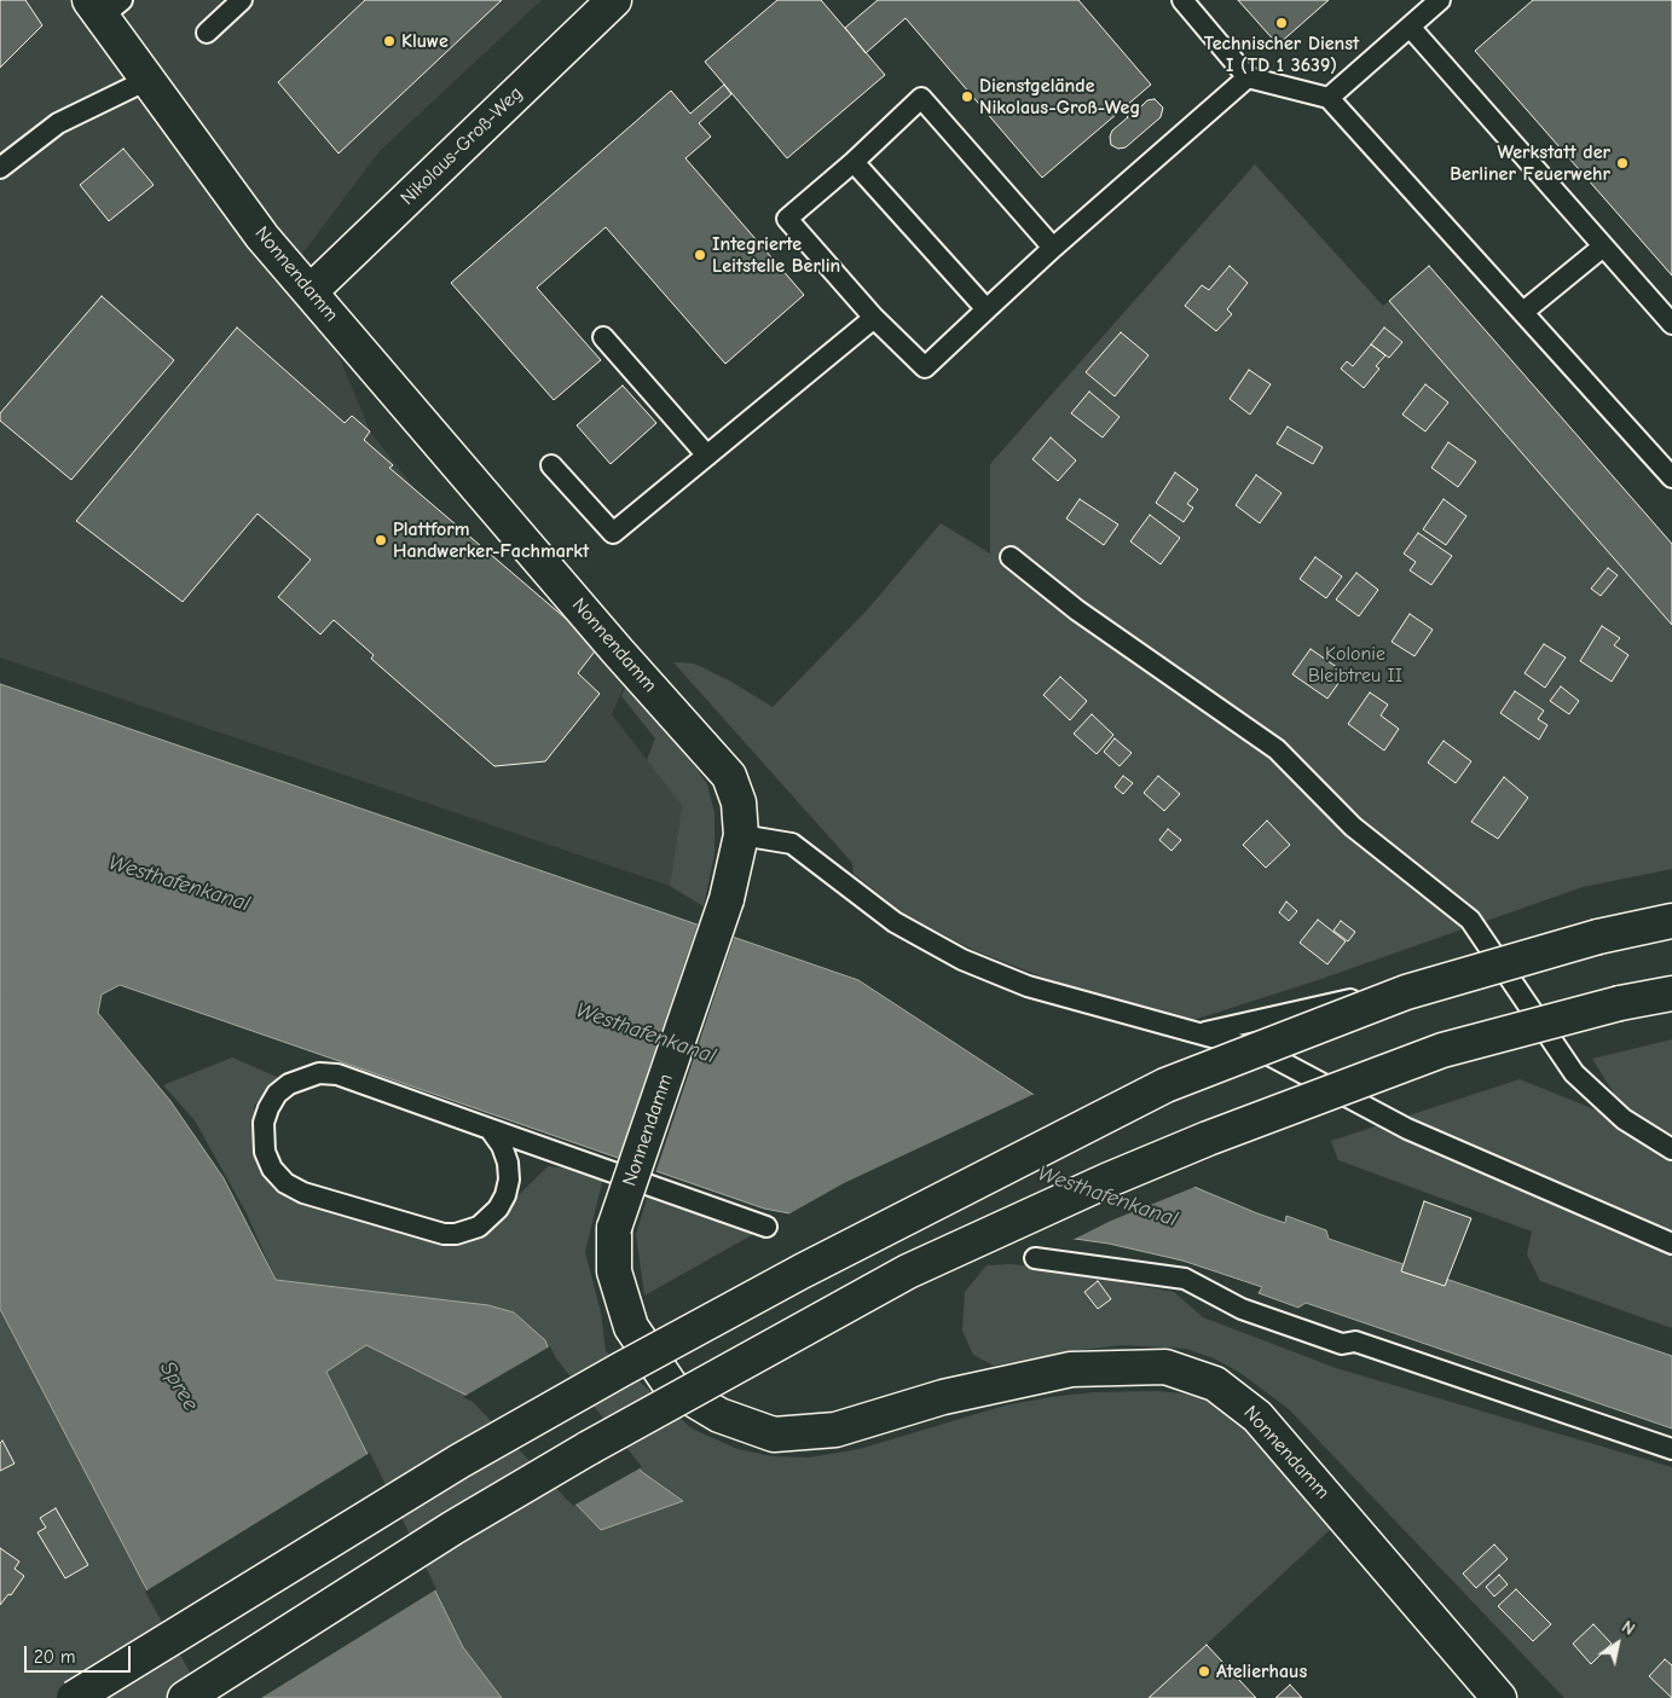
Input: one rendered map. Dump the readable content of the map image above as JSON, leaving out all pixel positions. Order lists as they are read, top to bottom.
{
  "streets": {
    "main road": ["Nikolaus-Groß-Weg", "Nonnendamm"]
  },
  "crossings": [
    ["Nikolaus-Groß-Weg", "Nonnendamm"]
  ],
  "water": ["Westhafenkanal", "Spree"],
  "parks": ["Kolonie Bleibtreu II"],
  "places": [
    "Technischer Dienst I (TD 1 3639)",
    "Kluwe",
    "Dienstgelände Nikolaus-Groß-Weg",
    "Werkstatt der Berliner Feuerwehr",
    "Integrierte Leitstelle Berlin",
    "Plattform Handwerker-Fachmarkt",
    "Atelierhaus"
  ],
  "scale_bar": "20 m",
  "north": "top right"
}
